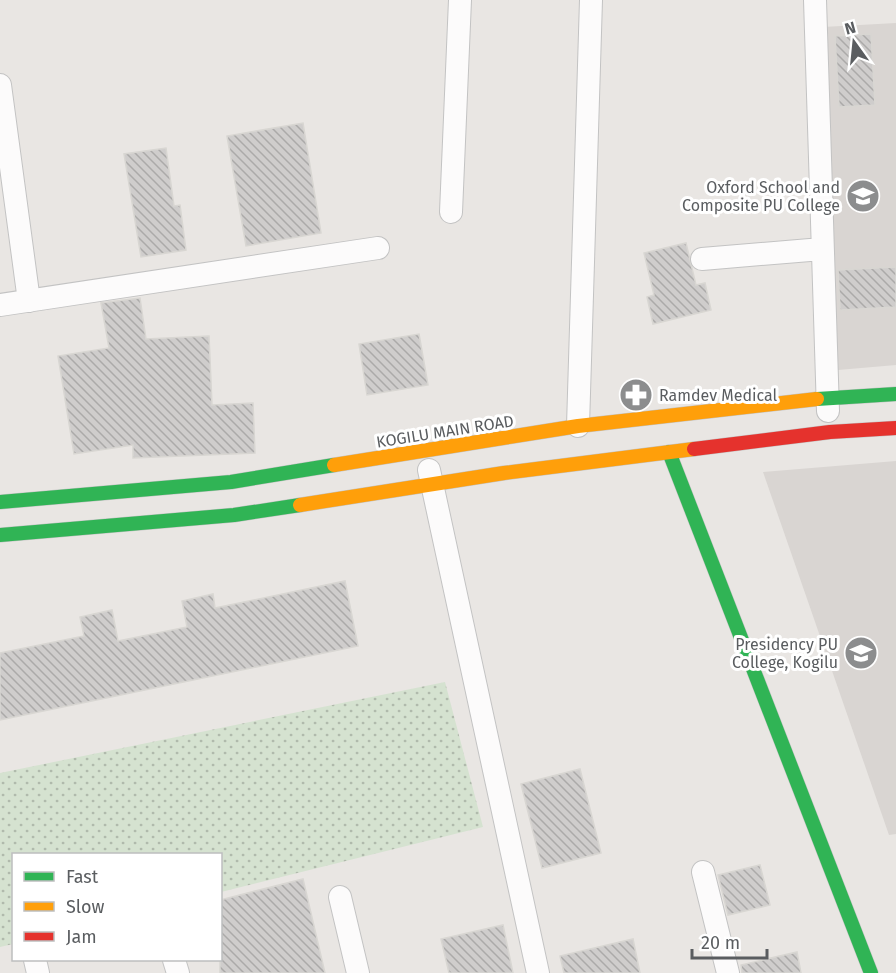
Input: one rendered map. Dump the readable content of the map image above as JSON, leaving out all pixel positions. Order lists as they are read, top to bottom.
{
  "streets": {
    "main road": ["KOGILU MAIN ROAD"]
  },
  "places": {
    "school or university": ["Oxford School and Composite PU College", "Presidency PU College, Kogilu"],
    "pharmacy": ["Ramdev Medical"]
  },
  "legend": ["Fast", "Slow", "Jam"],
  "scale_bar": "20 m",
  "north": "top"
}
